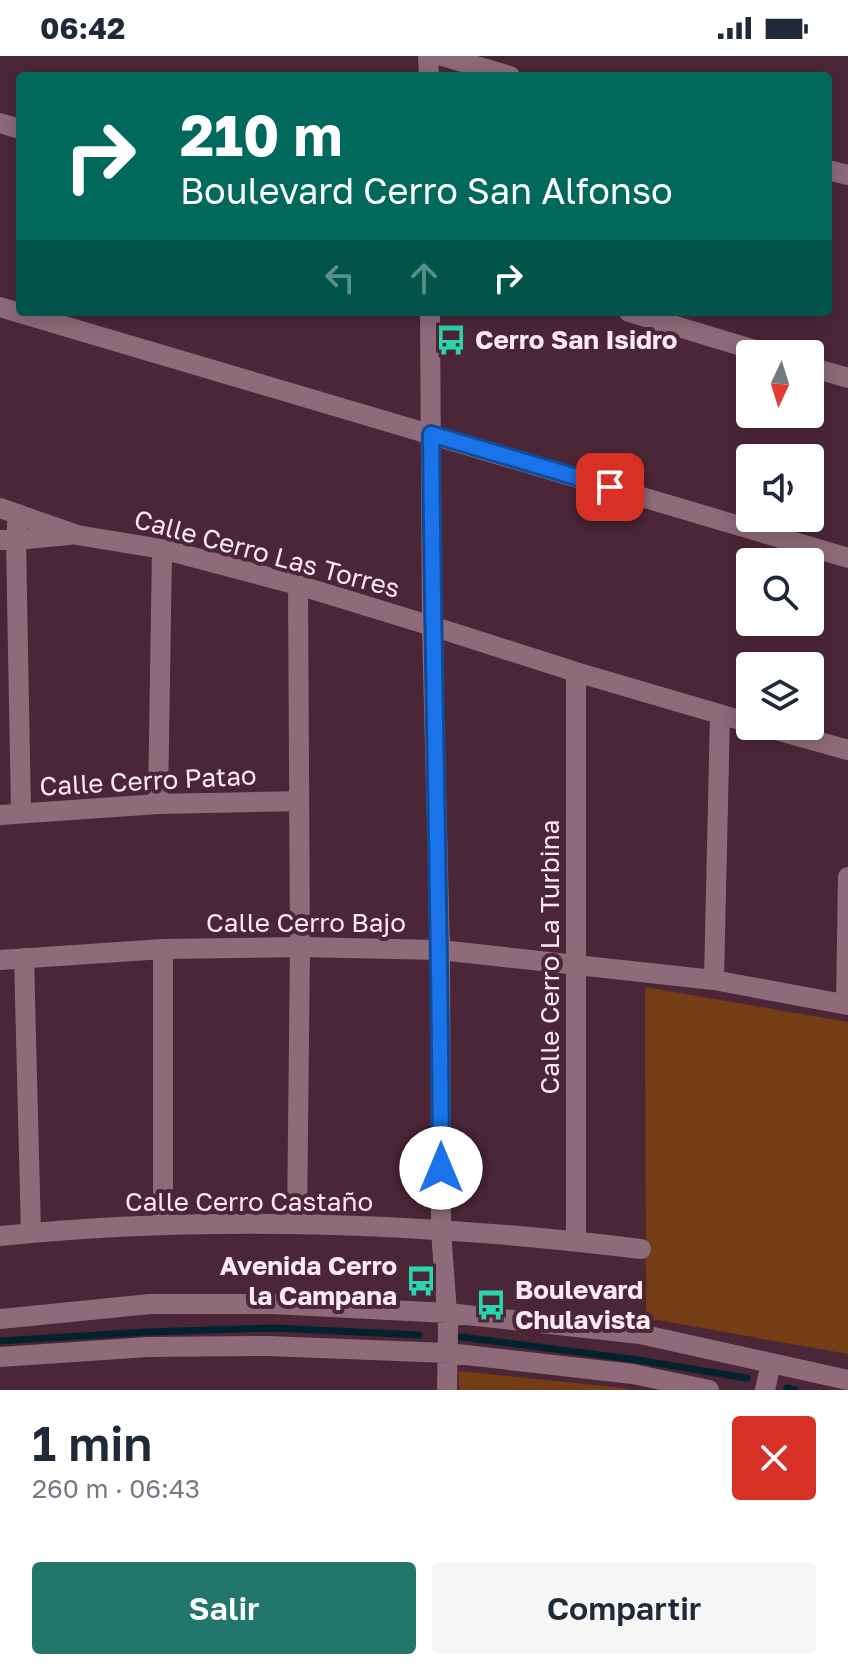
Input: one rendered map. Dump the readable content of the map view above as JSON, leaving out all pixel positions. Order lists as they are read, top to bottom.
{
  "streets": {
    "street": [
      "Calle Cerro Las Torres",
      "Calle Cerro Patao",
      "Calle Cerro Bajo",
      "Calle Cerro La Turbina",
      "Calle Cerro Castaño"
    ]
  },
  "crossings": [
    ["Calle Cerro Las Torres", "Calle Cerro La Turbina"],
    ["Calle Cerro Bajo", "Calle Cerro La Turbina"],
    ["Calle Cerro La Turbina", "Calle Cerro Castaño"]
  ],
  "places": {
    "bus stop": ["Cerro San Isidro", "Avenida Cerro la Campana", "Boulevard Chulavista"]
  },
  "north": "bottom",
  "page": {
    "status": "06:42",
    "turn": ["210 m", "Boulevard Cerro San Alfonso"],
    "heading": ["1 min", "260 m · 06:43"],
    "buttons": ["Salir", "Compartir"]
  }
}
